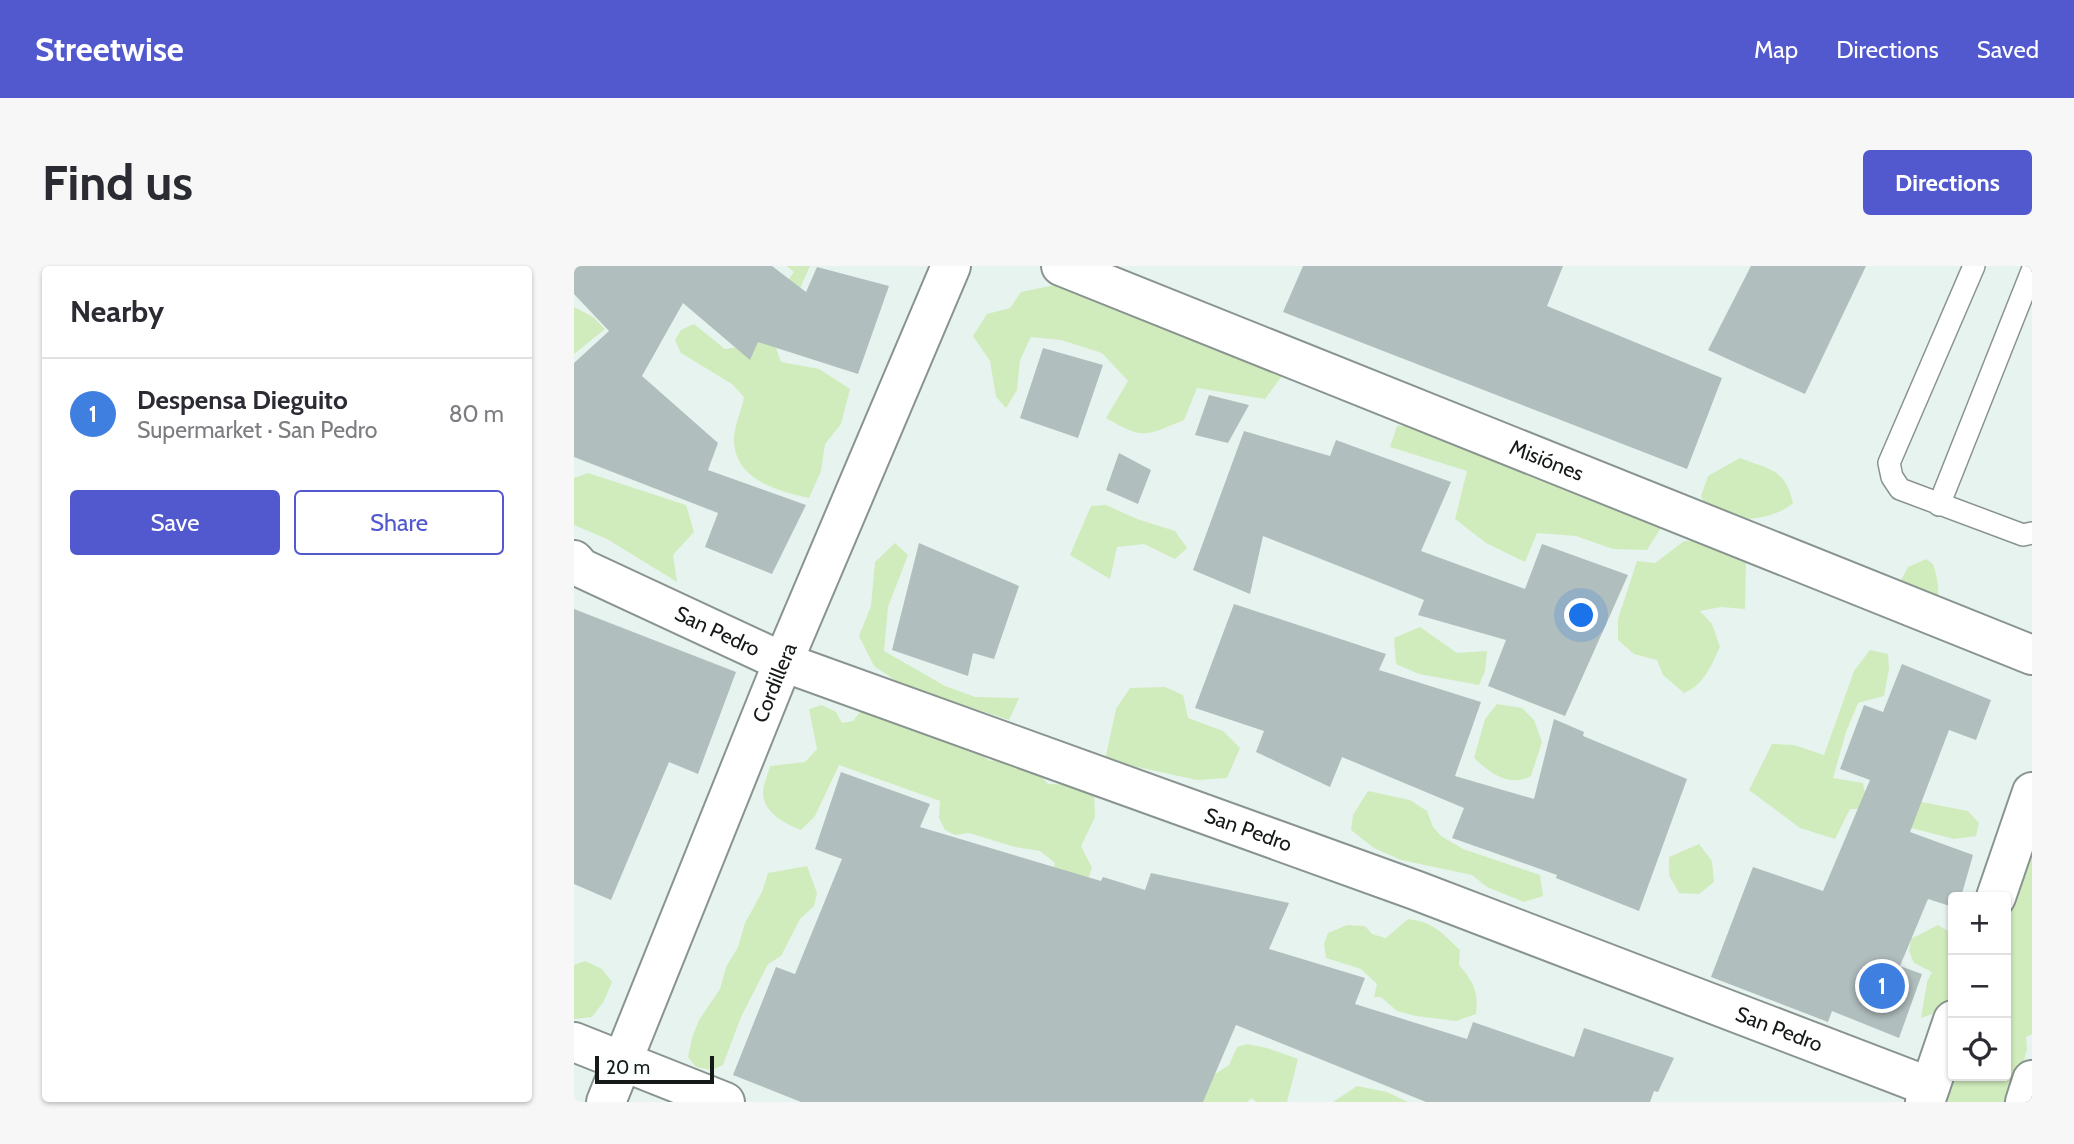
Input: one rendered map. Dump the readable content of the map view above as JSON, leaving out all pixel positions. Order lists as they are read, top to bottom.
{
  "streets": {
    "street": ["Misiónes", "San Pedro", "Cordillera"]
  },
  "crossings": [
    ["San Pedro", "Cordillera"]
  ],
  "scale_bar": "20 m",
  "page": {
    "header": "Streetwise",
    "nav": ["Map", "Directions", "Saved"],
    "buttons": [
      "Directions",
      ["Save", "Share"]
    ],
    "title": "Find us",
    "heading": "Nearby",
    "list": [
      {
        "mark": "1",
        "name": "Despensa Dieguito",
        "note": "Supermarket · San Pedro",
        "value": "80 m"
      }
    ],
    "map_buttons": ["+", "−"],
    "pins": "1",
    "scale": "20 m"
  }
}
